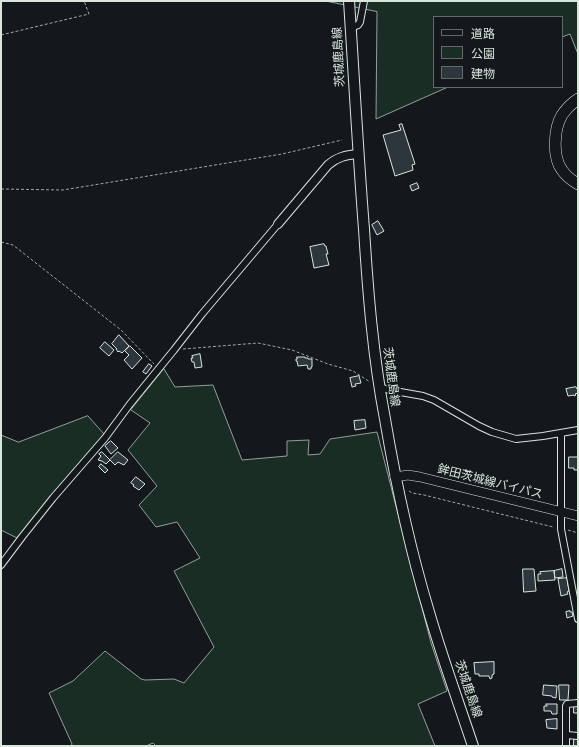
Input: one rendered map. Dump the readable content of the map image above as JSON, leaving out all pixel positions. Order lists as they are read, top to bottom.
{
  "streets": {
    "main road": ["茨城鹿島線", "鉾田茨城線バイパス"]
  },
  "crossings": [
    ["茨城鹿島線", "鉾田茨城線バイパス"]
  ],
  "legend": ["道路", "公園", "建物"]
}
